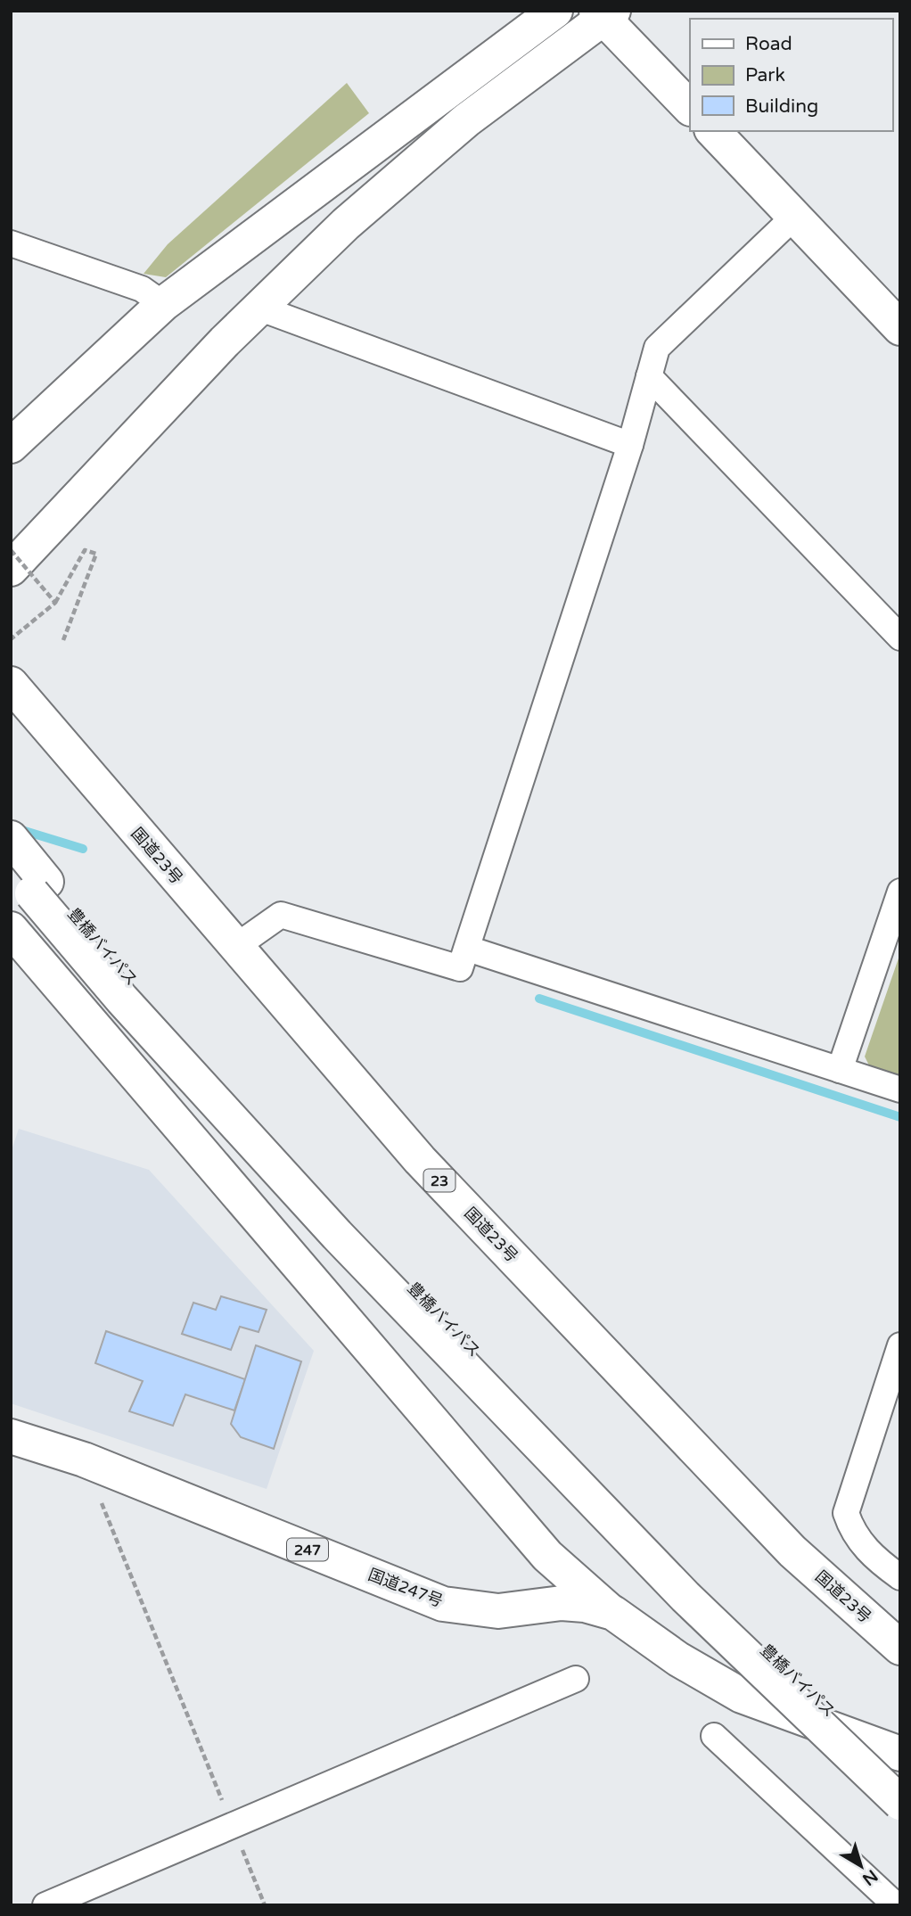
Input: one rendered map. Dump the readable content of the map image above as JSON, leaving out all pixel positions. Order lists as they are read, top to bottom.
{
  "streets": {
    "main road": [
      "国道23号",
      "豊橋バイパス",
      "23",
      "247",
      "国道247号"
    ]
  },
  "legend": ["Road", "Park", "Building"],
  "north": "bottom right"
}
